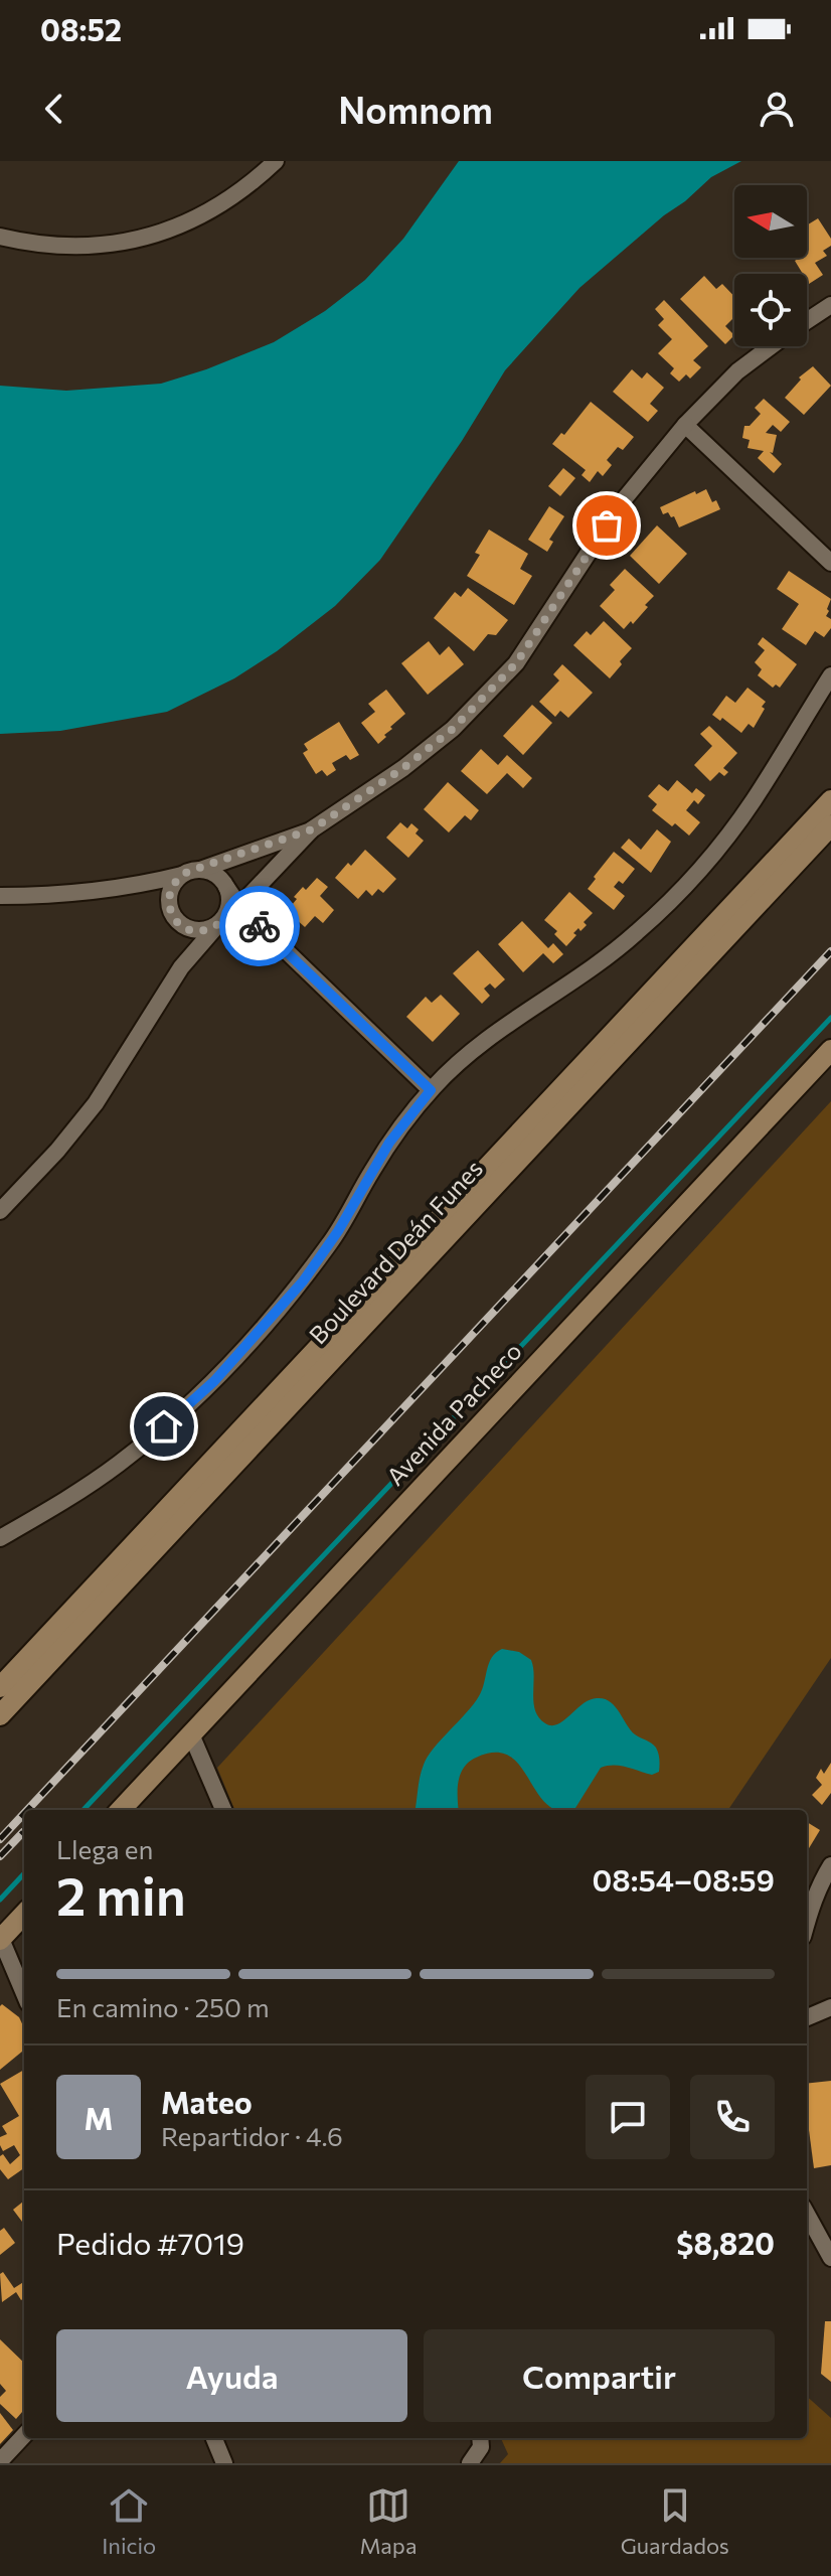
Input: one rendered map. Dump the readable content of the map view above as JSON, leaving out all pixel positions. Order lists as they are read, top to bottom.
{
  "streets": {
    "main road": ["Boulevard Deán Funes", "Avenida Pacheco"]
  },
  "north": "left",
  "page": {
    "status": "08:52",
    "header": "Nomnom",
    "heading": ["2 min", "Llega en", "08:54–08:59"],
    "panel": [
      "Mateo",
      "Repartidor · 4.6",
      "Pedido #7019",
      "$8,820"
    ],
    "bar": "En camino · 250 m",
    "round": "M",
    "buttons": ["Ayuda", "Compartir"],
    "tabs": ["Inicio", "Mapa", "Guardados"]
  }
}
